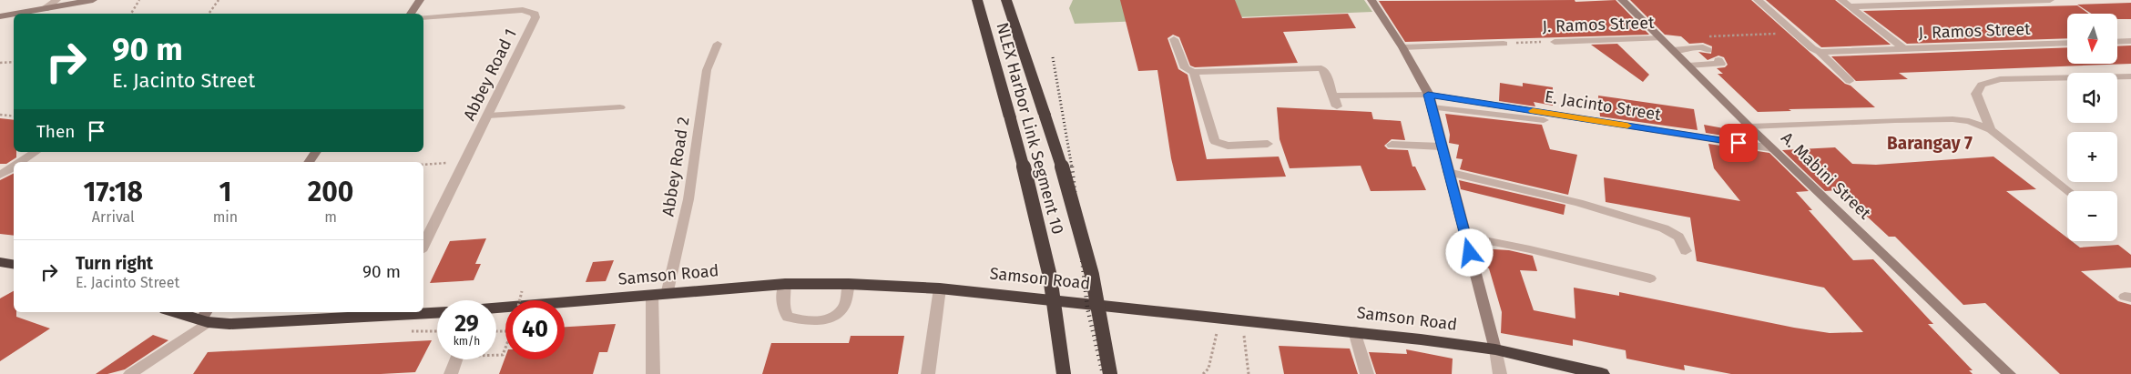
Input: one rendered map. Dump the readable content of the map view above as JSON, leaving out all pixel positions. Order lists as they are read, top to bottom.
{
  "streets": {
    "highway": ["NLEX Harbor Link Segment 10", "Samson Road"],
    "street": [
      "J. Ramos Street",
      "Abbey Road 1",
      "E. Jacinto Street",
      "Abbey Road 2",
      "A. Mabini Street"
    ]
  },
  "crossings": [
    ["J. Ramos Street", "A. Mabini Street"],
    ["E. Jacinto Street", "A. Mabini Street"],
    ["Abbey Road 2", "Samson Road"]
  ],
  "districts": ["Barangay 7"],
  "north": "bottom",
  "page": {
    "map_buttons": ["+", "−"],
    "turn": ["90 m", "E. Jacinto Street"],
    "then": "Then",
    "eta": [
      "17:18",
      "Arrival",
      "1",
      "min",
      "200",
      "m"
    ],
    "list": [
      {
        "name": "Turn right",
        "note": "E. Jacinto Street",
        "value": "90 m"
      }
    ],
    "speed": "29 km/h",
    "limit": "40"
  }
}
